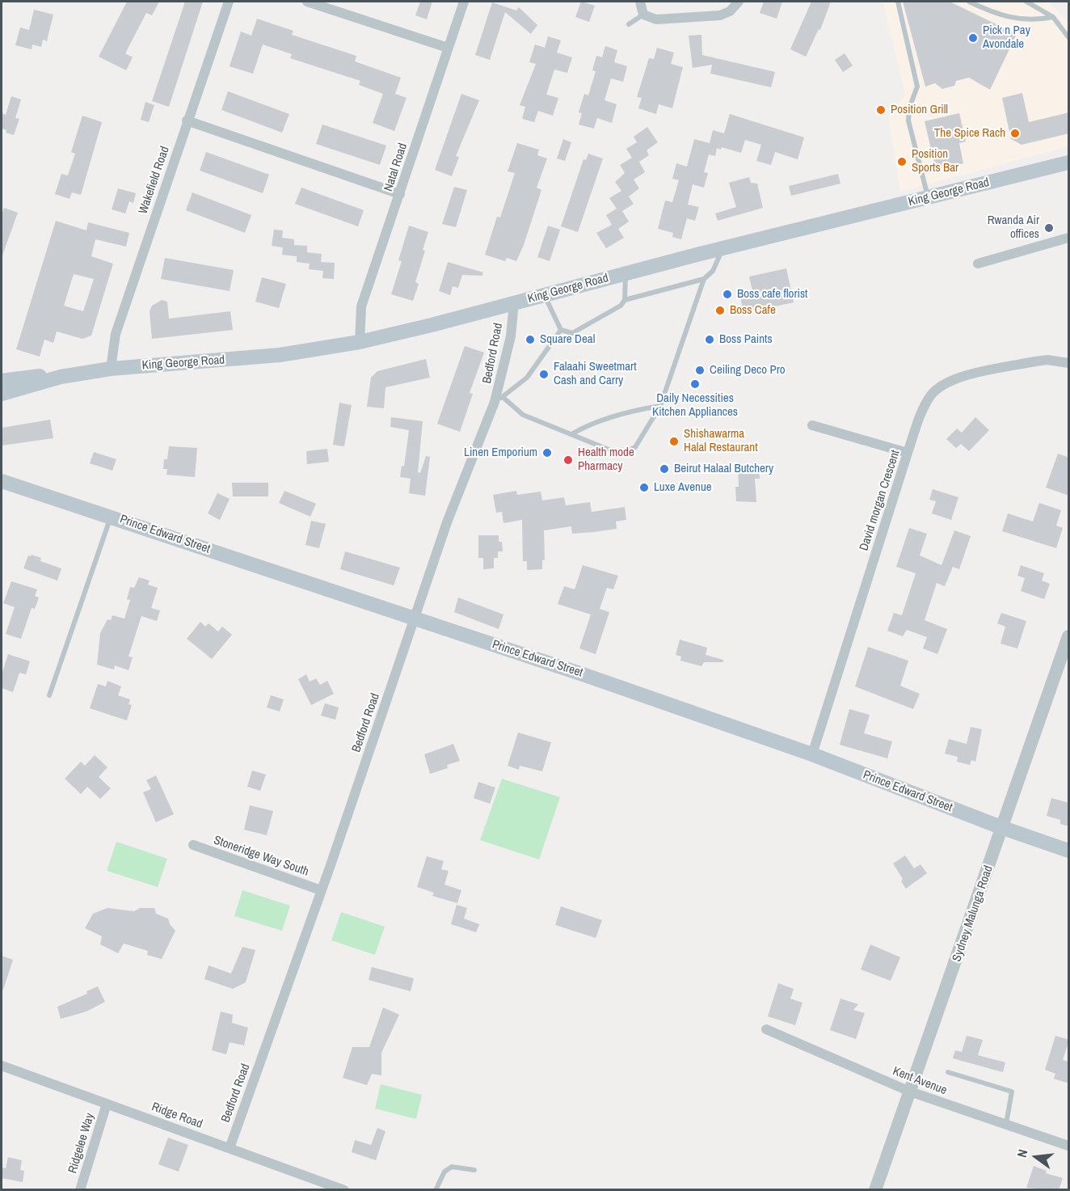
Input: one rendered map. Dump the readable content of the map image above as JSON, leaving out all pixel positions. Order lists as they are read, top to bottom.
{
  "streets": {
    "main road": ["King George Road", "Prince Edward Street"],
    "street": [
      "Natal Road",
      "Wakefield Road",
      "Bedford Road",
      "David morgan Crescent",
      "Stoneridge Way South",
      "Sydney Malunga Road",
      "Kent Avenue",
      "Ridge Road",
      "Ridgelee Way"
    ]
  },
  "crossings": [
    ["Natal Road", "King George Road"],
    ["Wakefield Road", "King George Road"],
    ["King George Road", "Bedford Road"],
    ["Bedford Road", "Prince Edward Street"],
    ["Bedford Road", "Stoneridge Way South"],
    ["Bedford Road", "Ridge Road"],
    ["David morgan Crescent", "Prince Edward Street"],
    ["Prince Edward Street", "Sydney Malunga Road"],
    ["Sydney Malunga Road", "Kent Avenue"],
    ["Ridge Road", "Ridgelee Way"]
  ],
  "places": [
    "Pick n Pay Avondale",
    "Position Grill",
    "The Spice Rach",
    "Position Sports Bar",
    "Rwanda Air offices",
    "Boss cafe florist",
    "Boss Cafe",
    "Square Deal",
    "Boss Paints",
    "Ceiling Deco Pro",
    "Falaahi Sweetmart Cash and Carry",
    "Daily Necessities Kitchen Appliances",
    "Shishawarma Halal Restaurant",
    "Linen Emporium",
    "Health mode Pharmacy",
    "Beirut Halaal Butchery",
    "Luxe Avenue"
  ],
  "north": "left"
}
